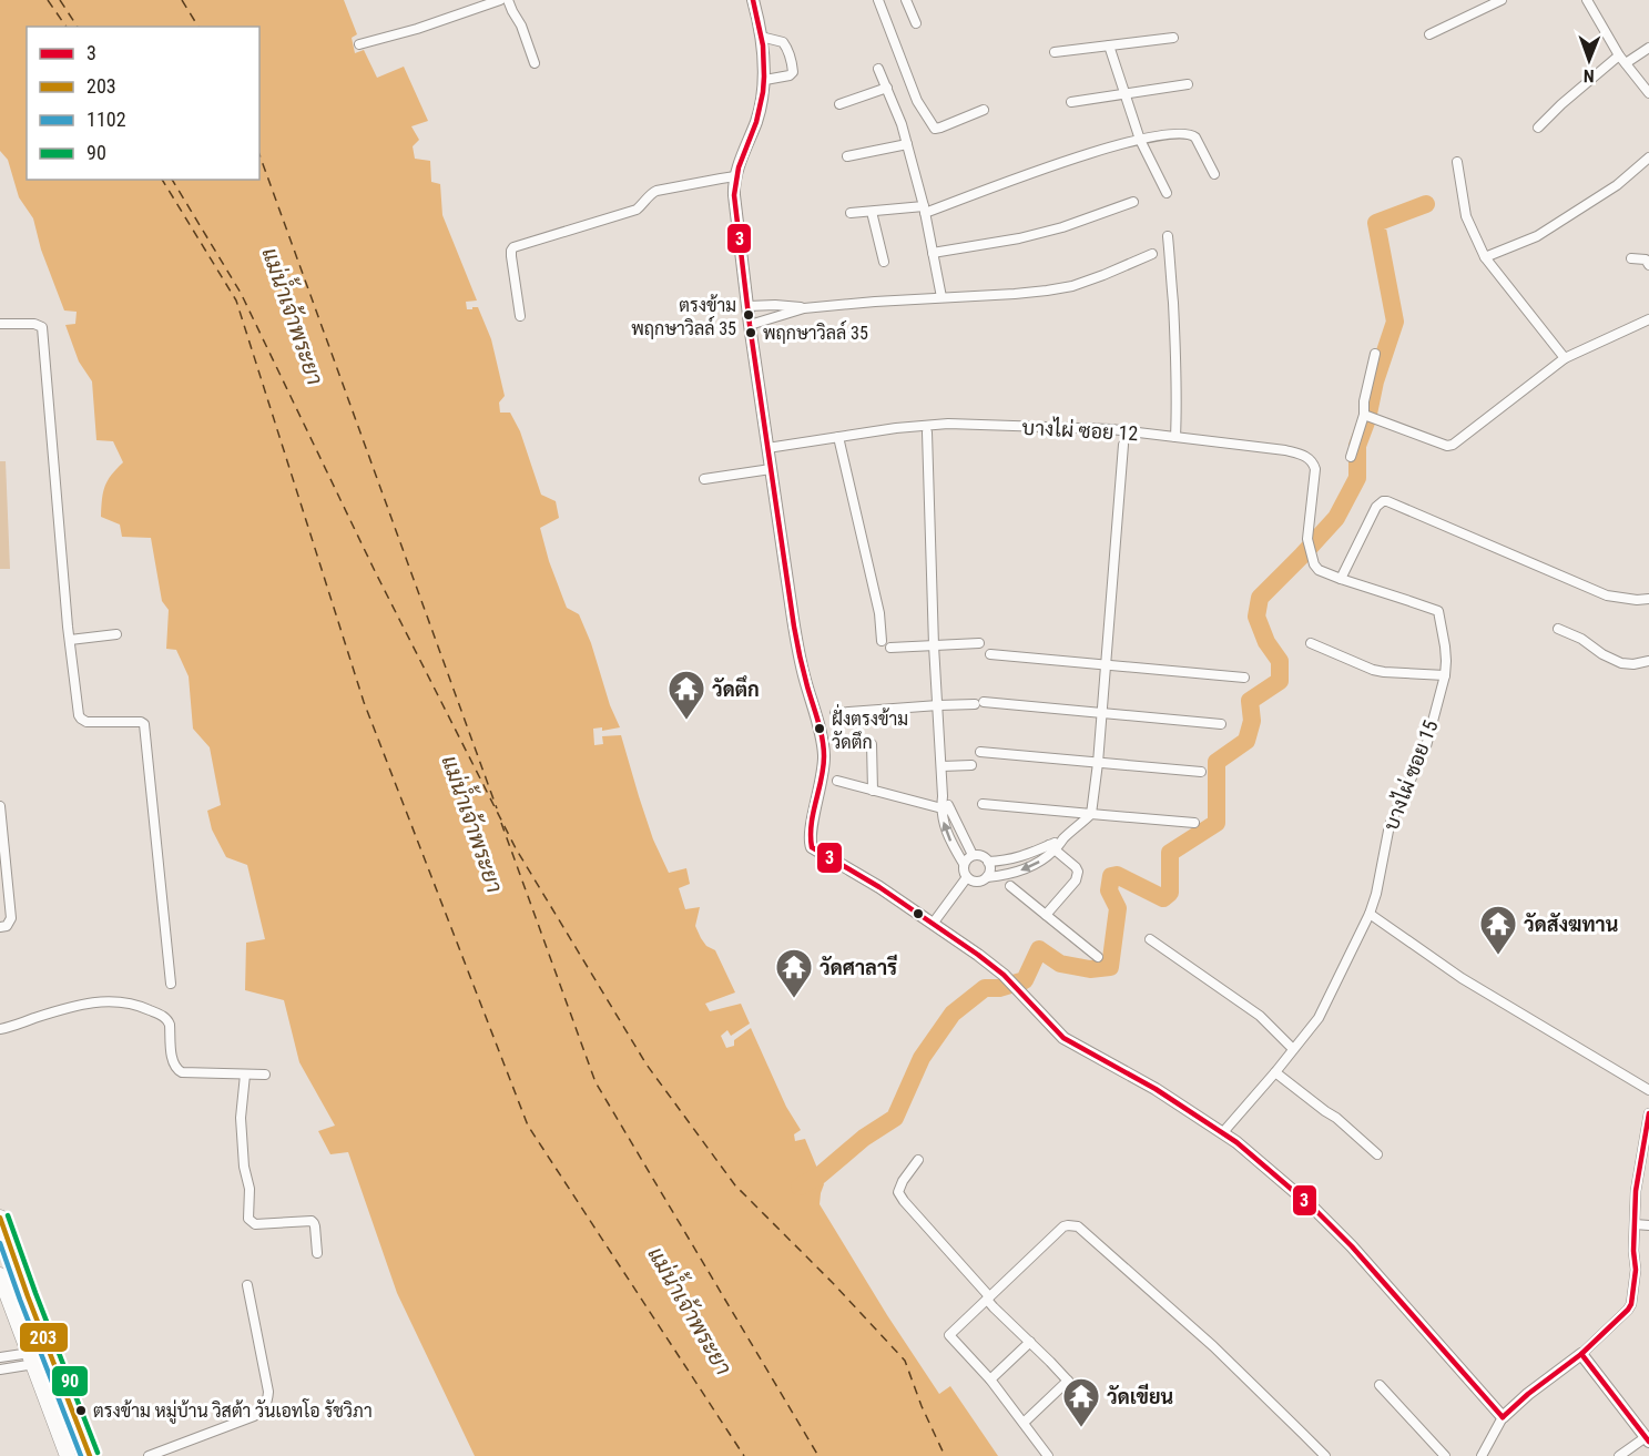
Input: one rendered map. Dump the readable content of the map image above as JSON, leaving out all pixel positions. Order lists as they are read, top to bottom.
{
  "streets": {
    "street": ["บางไผ่ ซอย 12", "บางไผ่ ซอย 15"]
  },
  "crossings": [
    ["บางไผ่ ซอย 12", "บางไผ่ ซอย 15"]
  ],
  "water": ["แม่น้ำเจ้าพระยา"],
  "places": {
    "other": [
      "ตรงข้าม พฤกษาวิลล์ 35",
      "พฤกษาวิลล์ 35",
      "ฝั่งตรงข้าม วัดตึก",
      "ตรงข้าม หมู่บ้าน วิสต้า วันเอทโอ รัชวิภา"
    ],
    "temple": [
      "วัดตึก",
      "วัดสังฆทาน",
      "วัดศาลารี",
      "วัดเขียน"
    ]
  },
  "lines": [
    "transit line 3",
    "transit line 90",
    "transit line 203",
    "transit line 1102"
  ],
  "legend": [
    "3",
    "203",
    "1102",
    "90"
  ],
  "north": "bottom"
}
